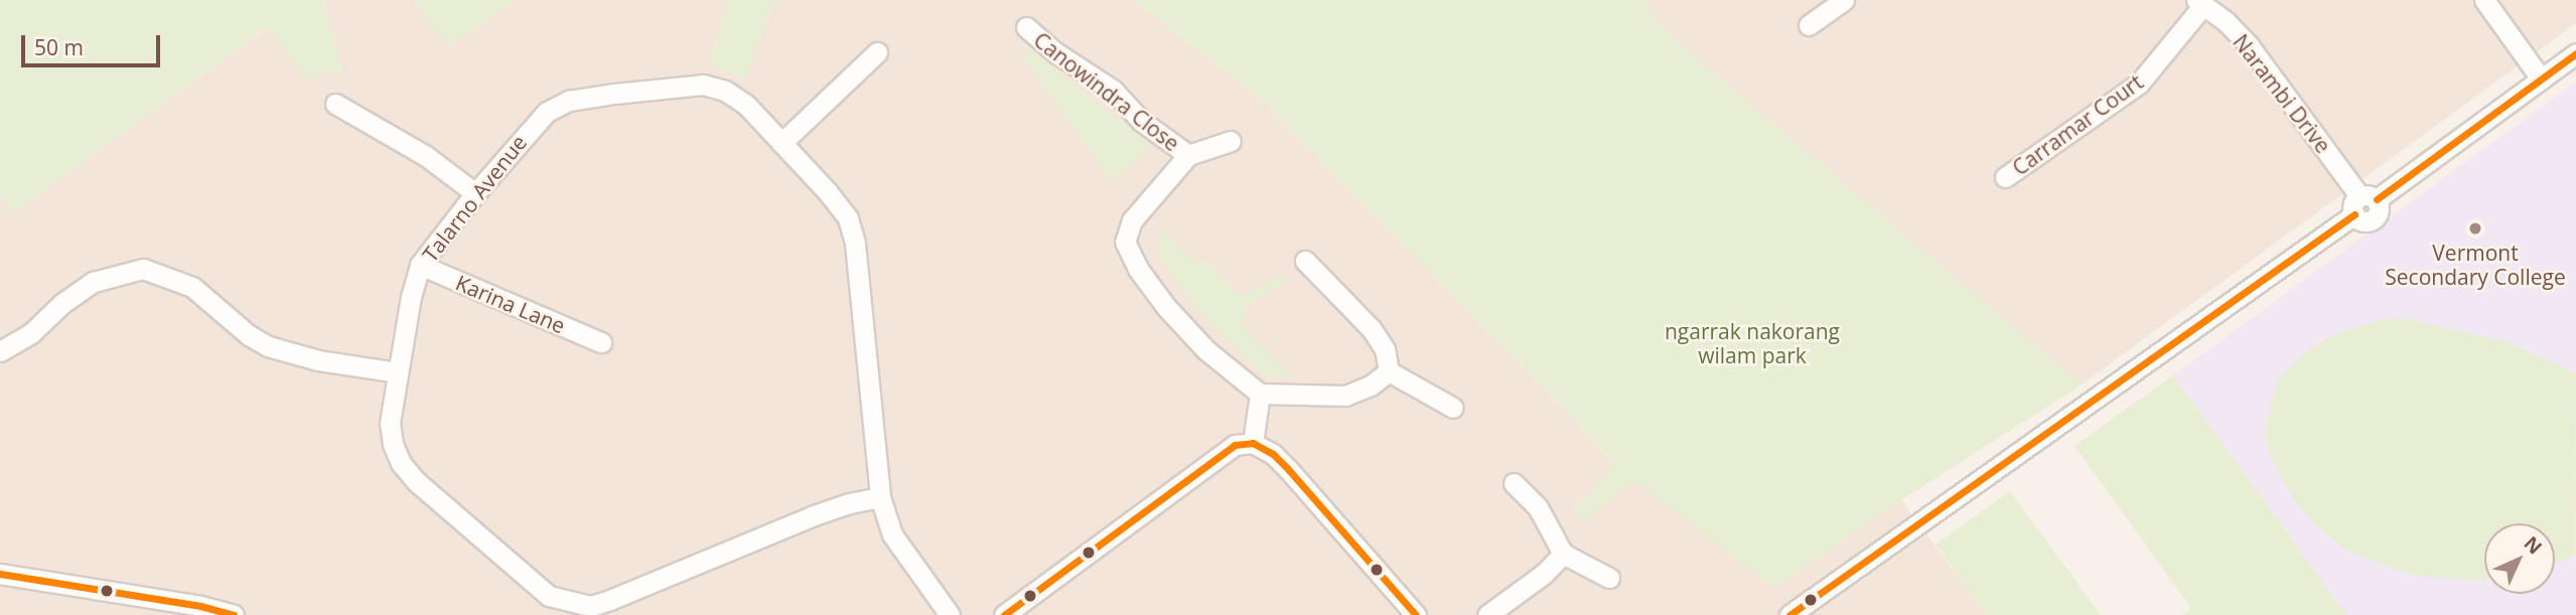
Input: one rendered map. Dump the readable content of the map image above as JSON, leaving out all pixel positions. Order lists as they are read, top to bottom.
{
  "streets": {
    "street": [
      "Canowindra Close",
      "Narambi Drive",
      "Carramar Court",
      "Talarno Avenue",
      "Karina Lane"
    ]
  },
  "crossings": [
    ["Narambi Drive", "Carramar Court"],
    ["Talarno Avenue", "Karina Lane"]
  ],
  "parks": ["ngarrak nakorang wilam park"],
  "places": ["Vermont Secondary College"],
  "scale_bar": "50 m",
  "north": "top right"
}
